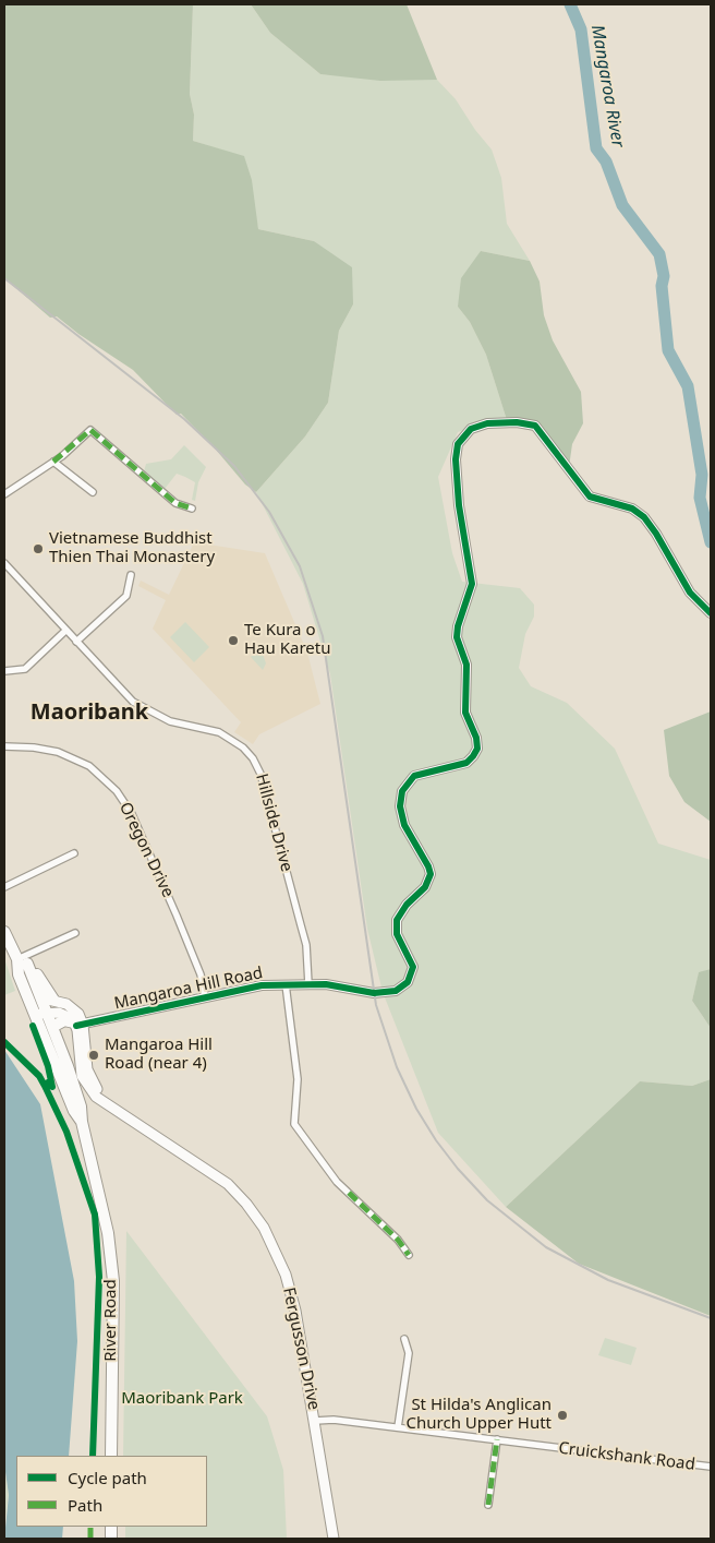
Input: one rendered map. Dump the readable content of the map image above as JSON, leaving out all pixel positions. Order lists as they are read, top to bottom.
{
  "streets": {
    "highway": ["River Road"],
    "main road": ["Fergusson Drive"],
    "street": [
      "Hillside Drive",
      "Oregon Drive",
      "Mangaroa Hill Road",
      "Cruickshank Road"
    ]
  },
  "crossings": [
    ["Hillside Drive", "Mangaroa Hill Road"],
    ["Oregon Drive", "Mangaroa Hill Road"],
    ["Mangaroa Hill Road", "Fergusson Drive"],
    ["Fergusson Drive", "Cruickshank Road"]
  ],
  "districts": ["Maoribank"],
  "water": ["Mangaroa River"],
  "parks": ["Maoribank Park"],
  "places": [
    "Vietnamese Buddhist Thien Thai Monastery",
    "Te Kura o Hau Karetu",
    "Mangaroa Hill Road (near 4)",
    "St Hilda's Anglican Church Upper Hutt"
  ],
  "legend": ["Cycle path", "Path"]
}
